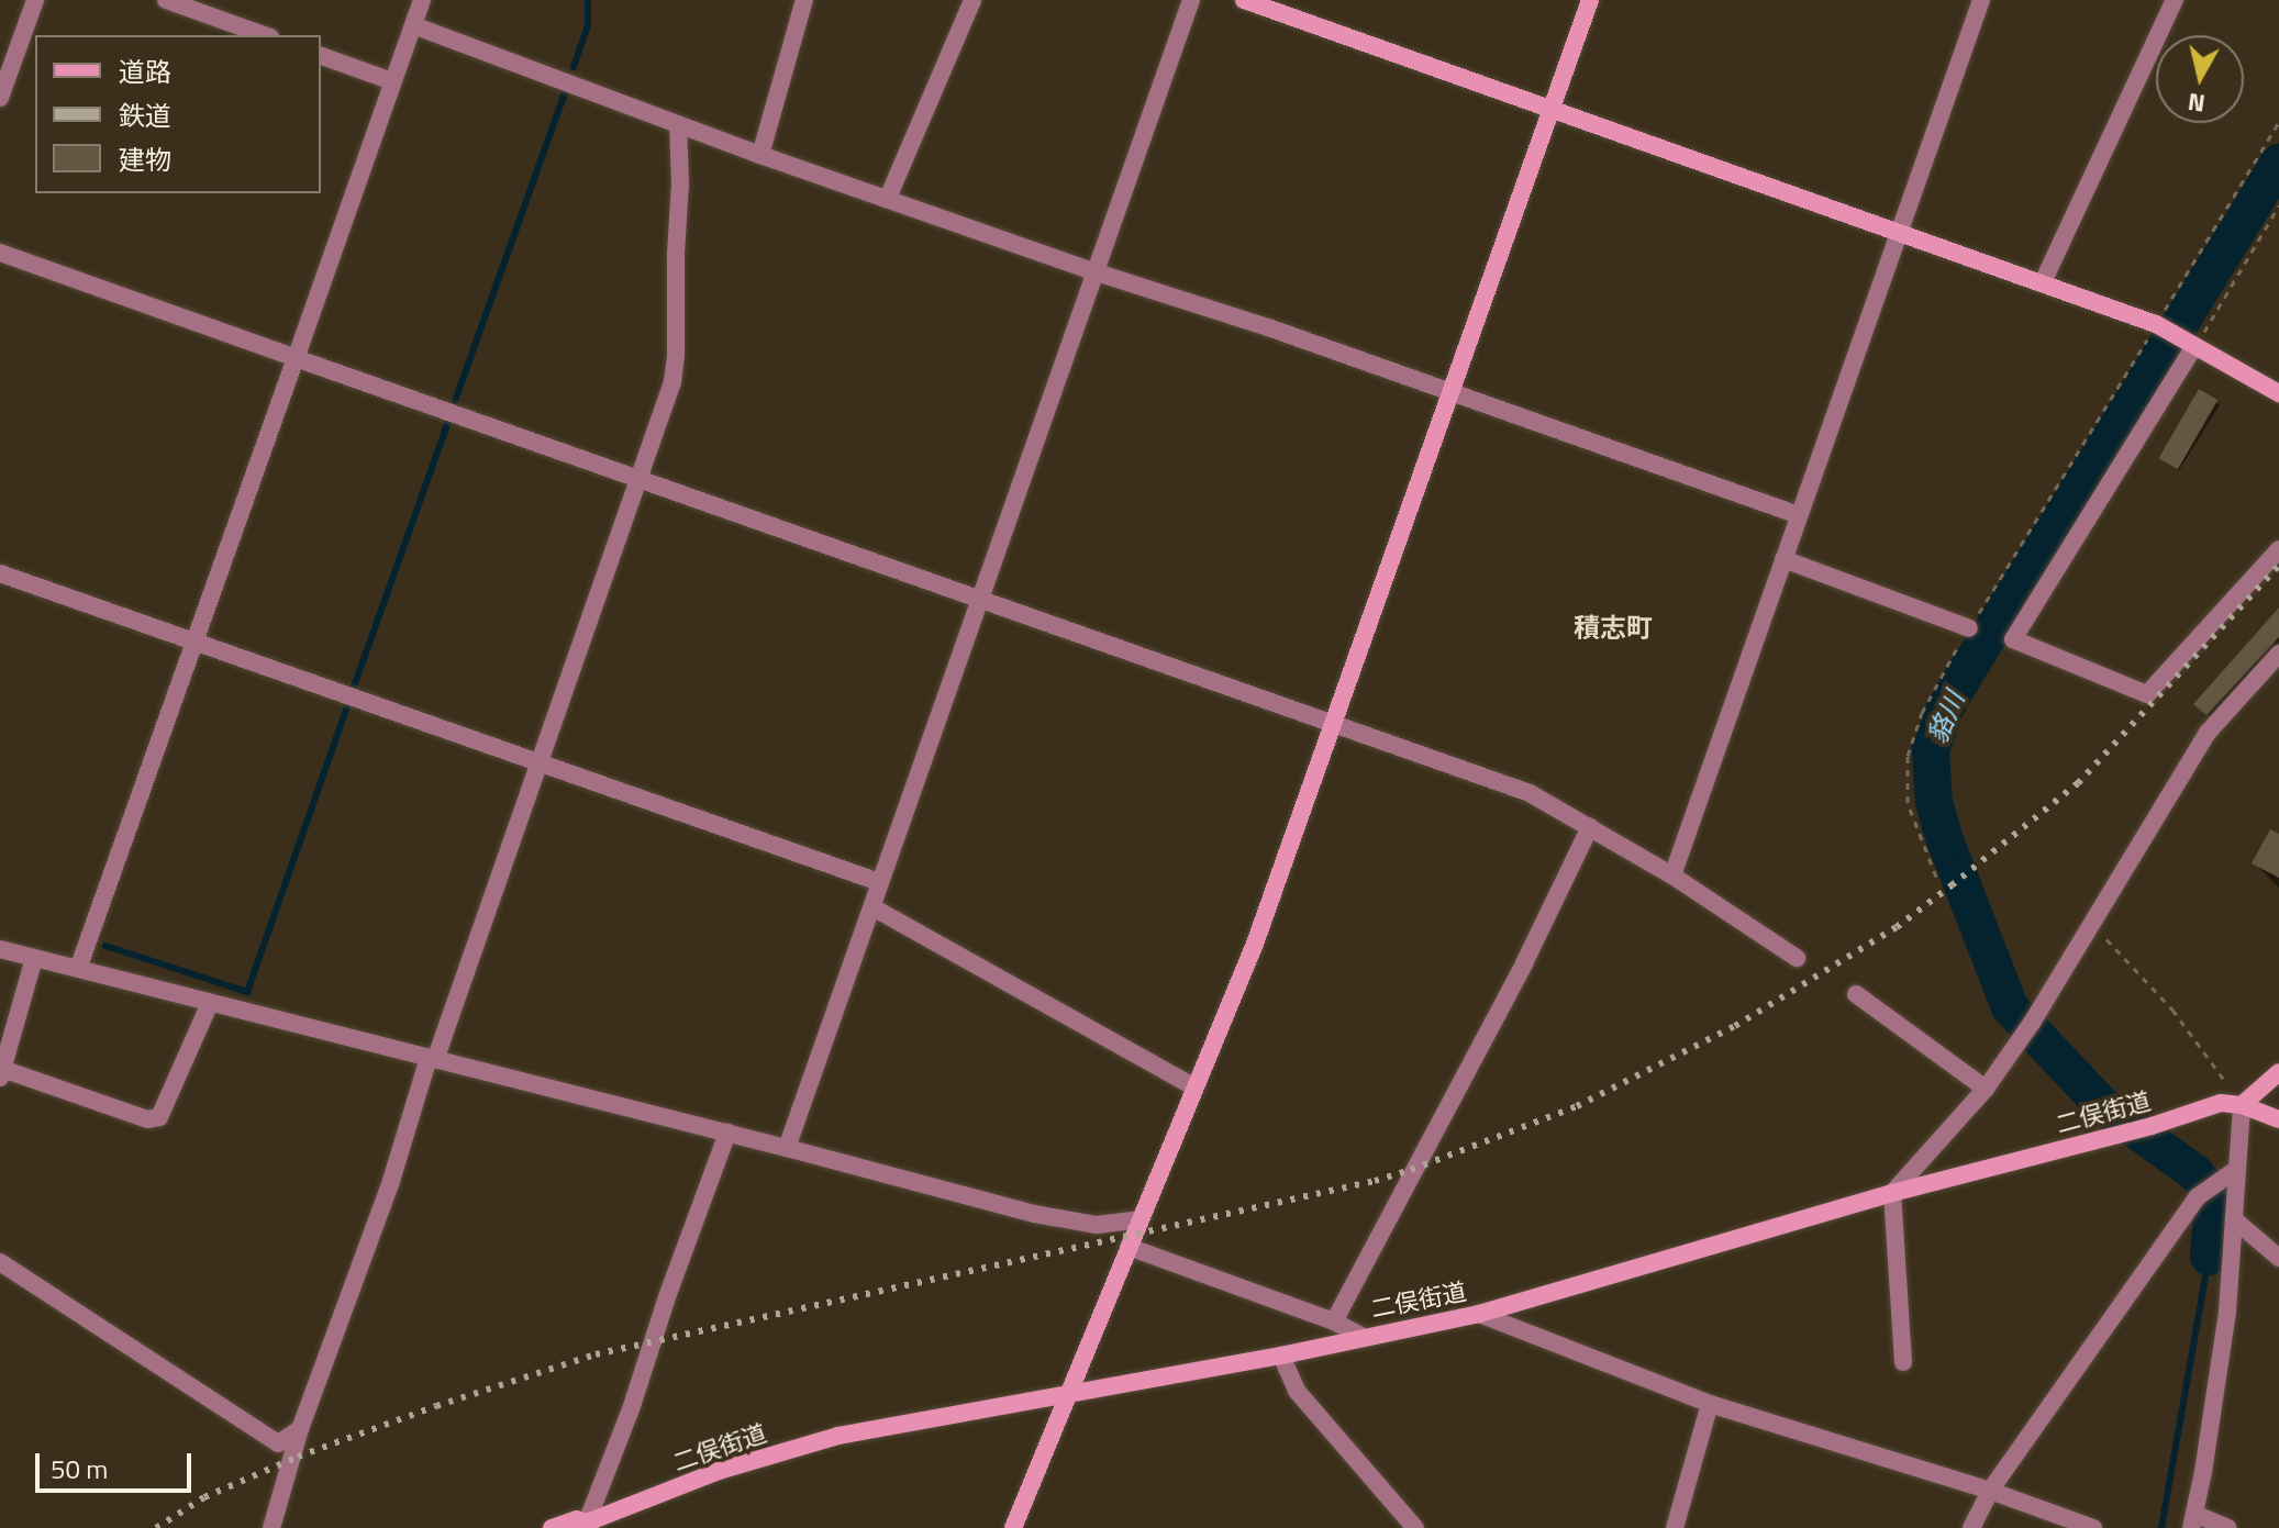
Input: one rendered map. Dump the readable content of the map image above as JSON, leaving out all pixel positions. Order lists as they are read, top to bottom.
{
  "streets": {
    "street": ["二俣街道"]
  },
  "districts": ["積志町"],
  "water": ["貉川"],
  "legend": ["道路", "鉄道", "建物"],
  "scale_bar": "50 m",
  "north": "bottom"
}
